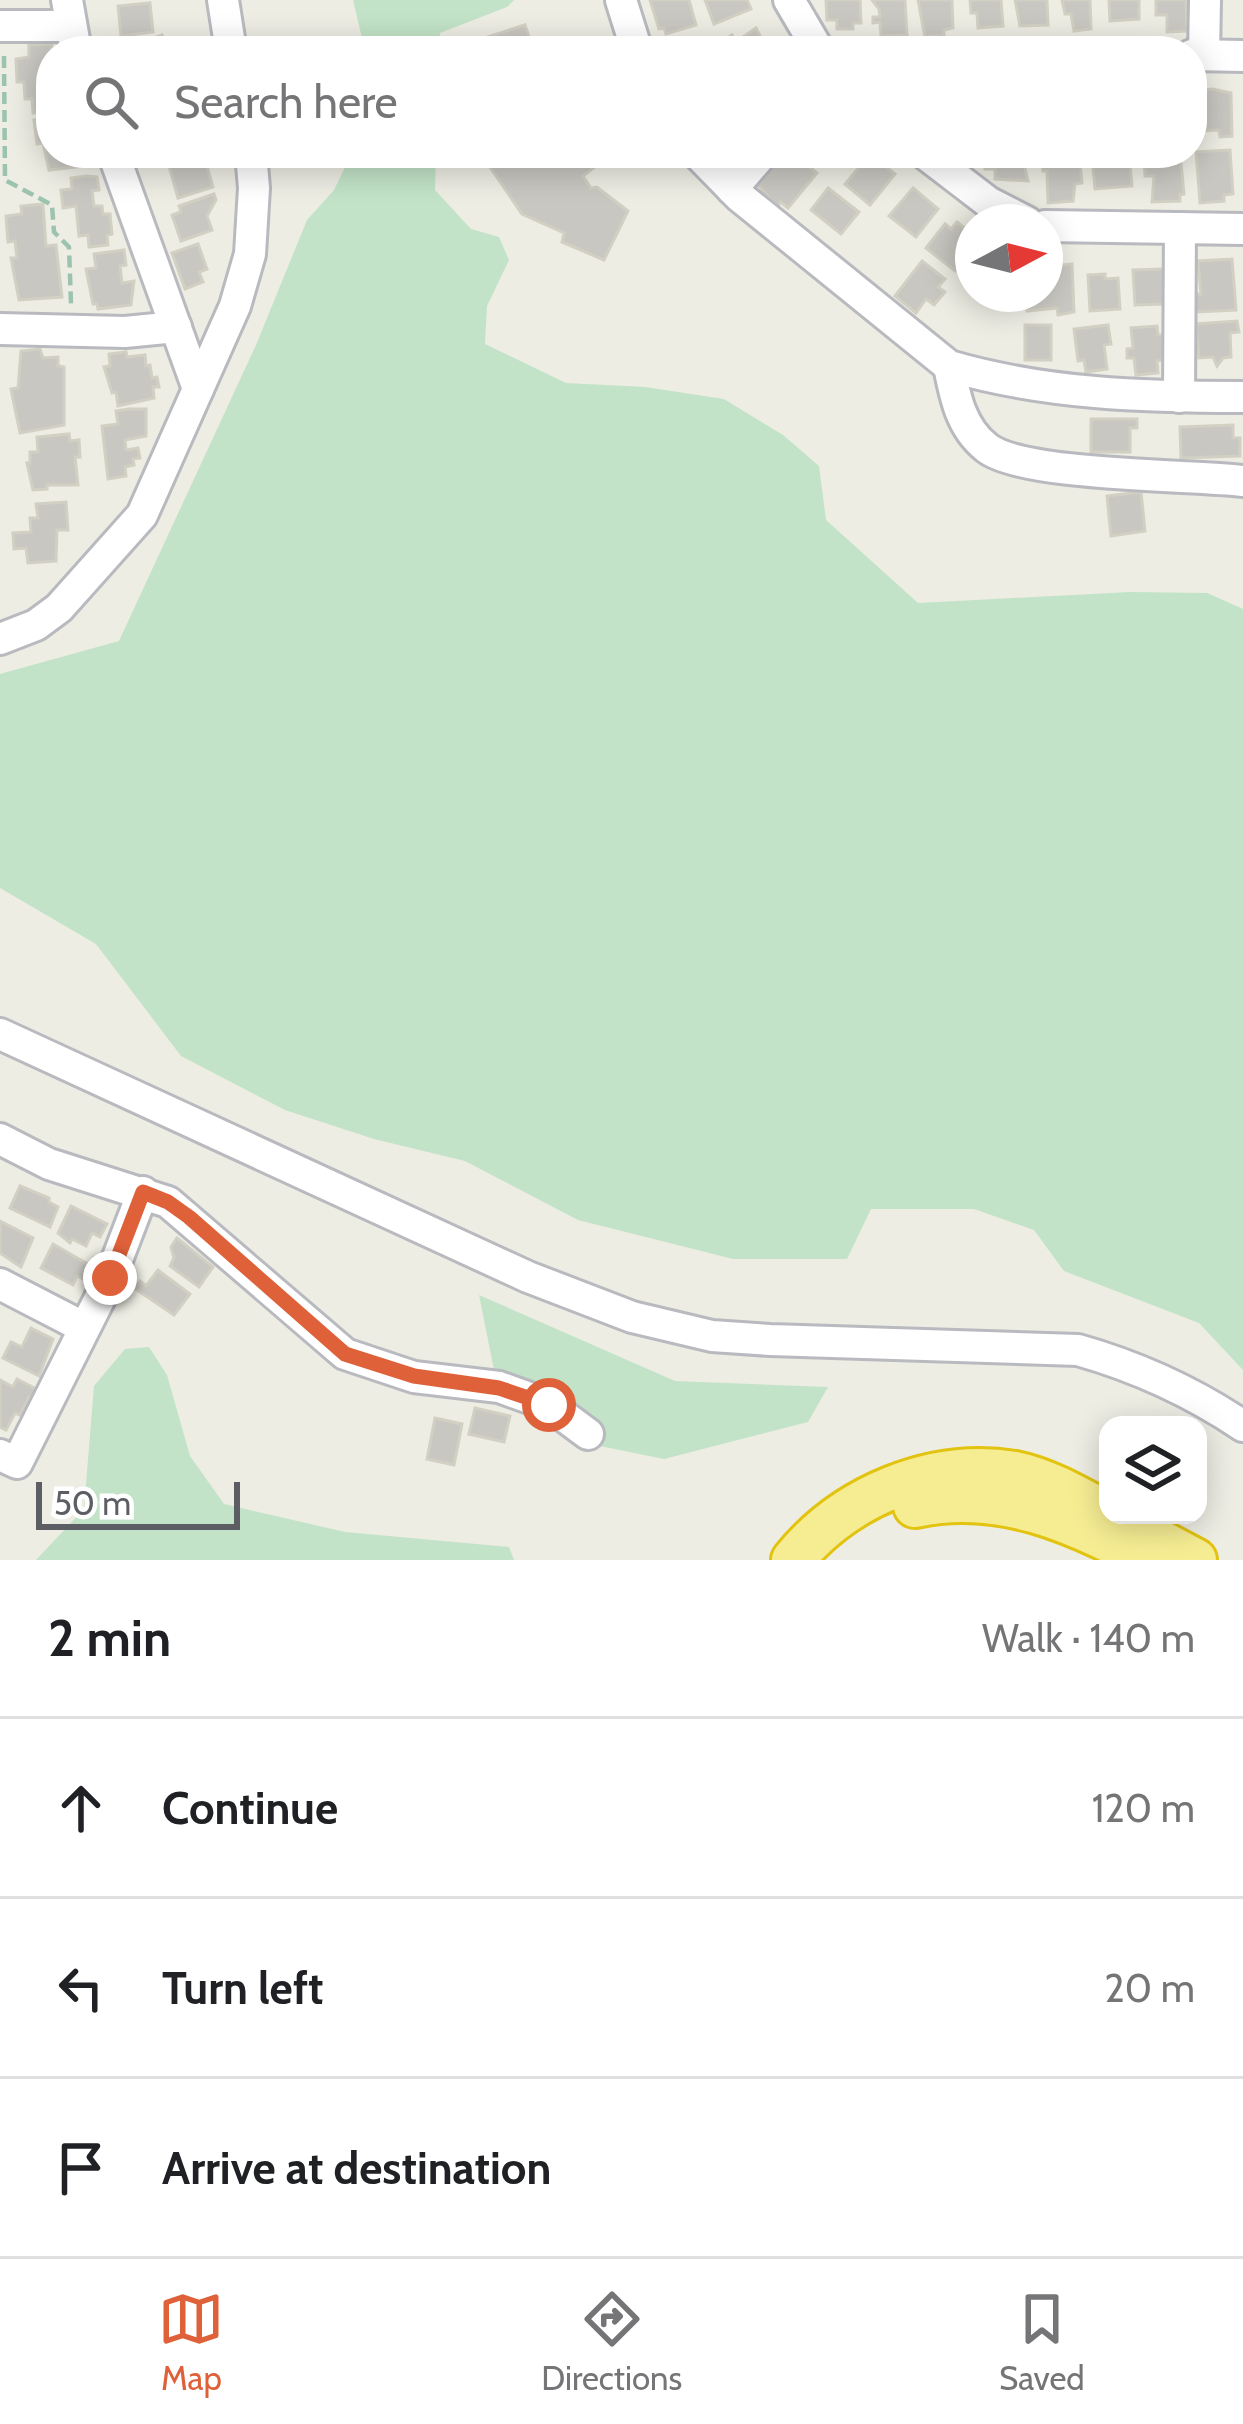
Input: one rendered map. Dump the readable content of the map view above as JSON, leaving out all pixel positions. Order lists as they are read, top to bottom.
{
  "scale_bar": "50 m",
  "north": "right",
  "page": {
    "search": "Search here",
    "scale": "50 m",
    "heading": ["2 min", "Walk · 140 m"],
    "list": [
      ["Continue", "120 m"],
      ["Turn left", "20 m"],
      "Arrive at destination"
    ],
    "nav": ["Map", "Directions", "Saved"]
  }
}
